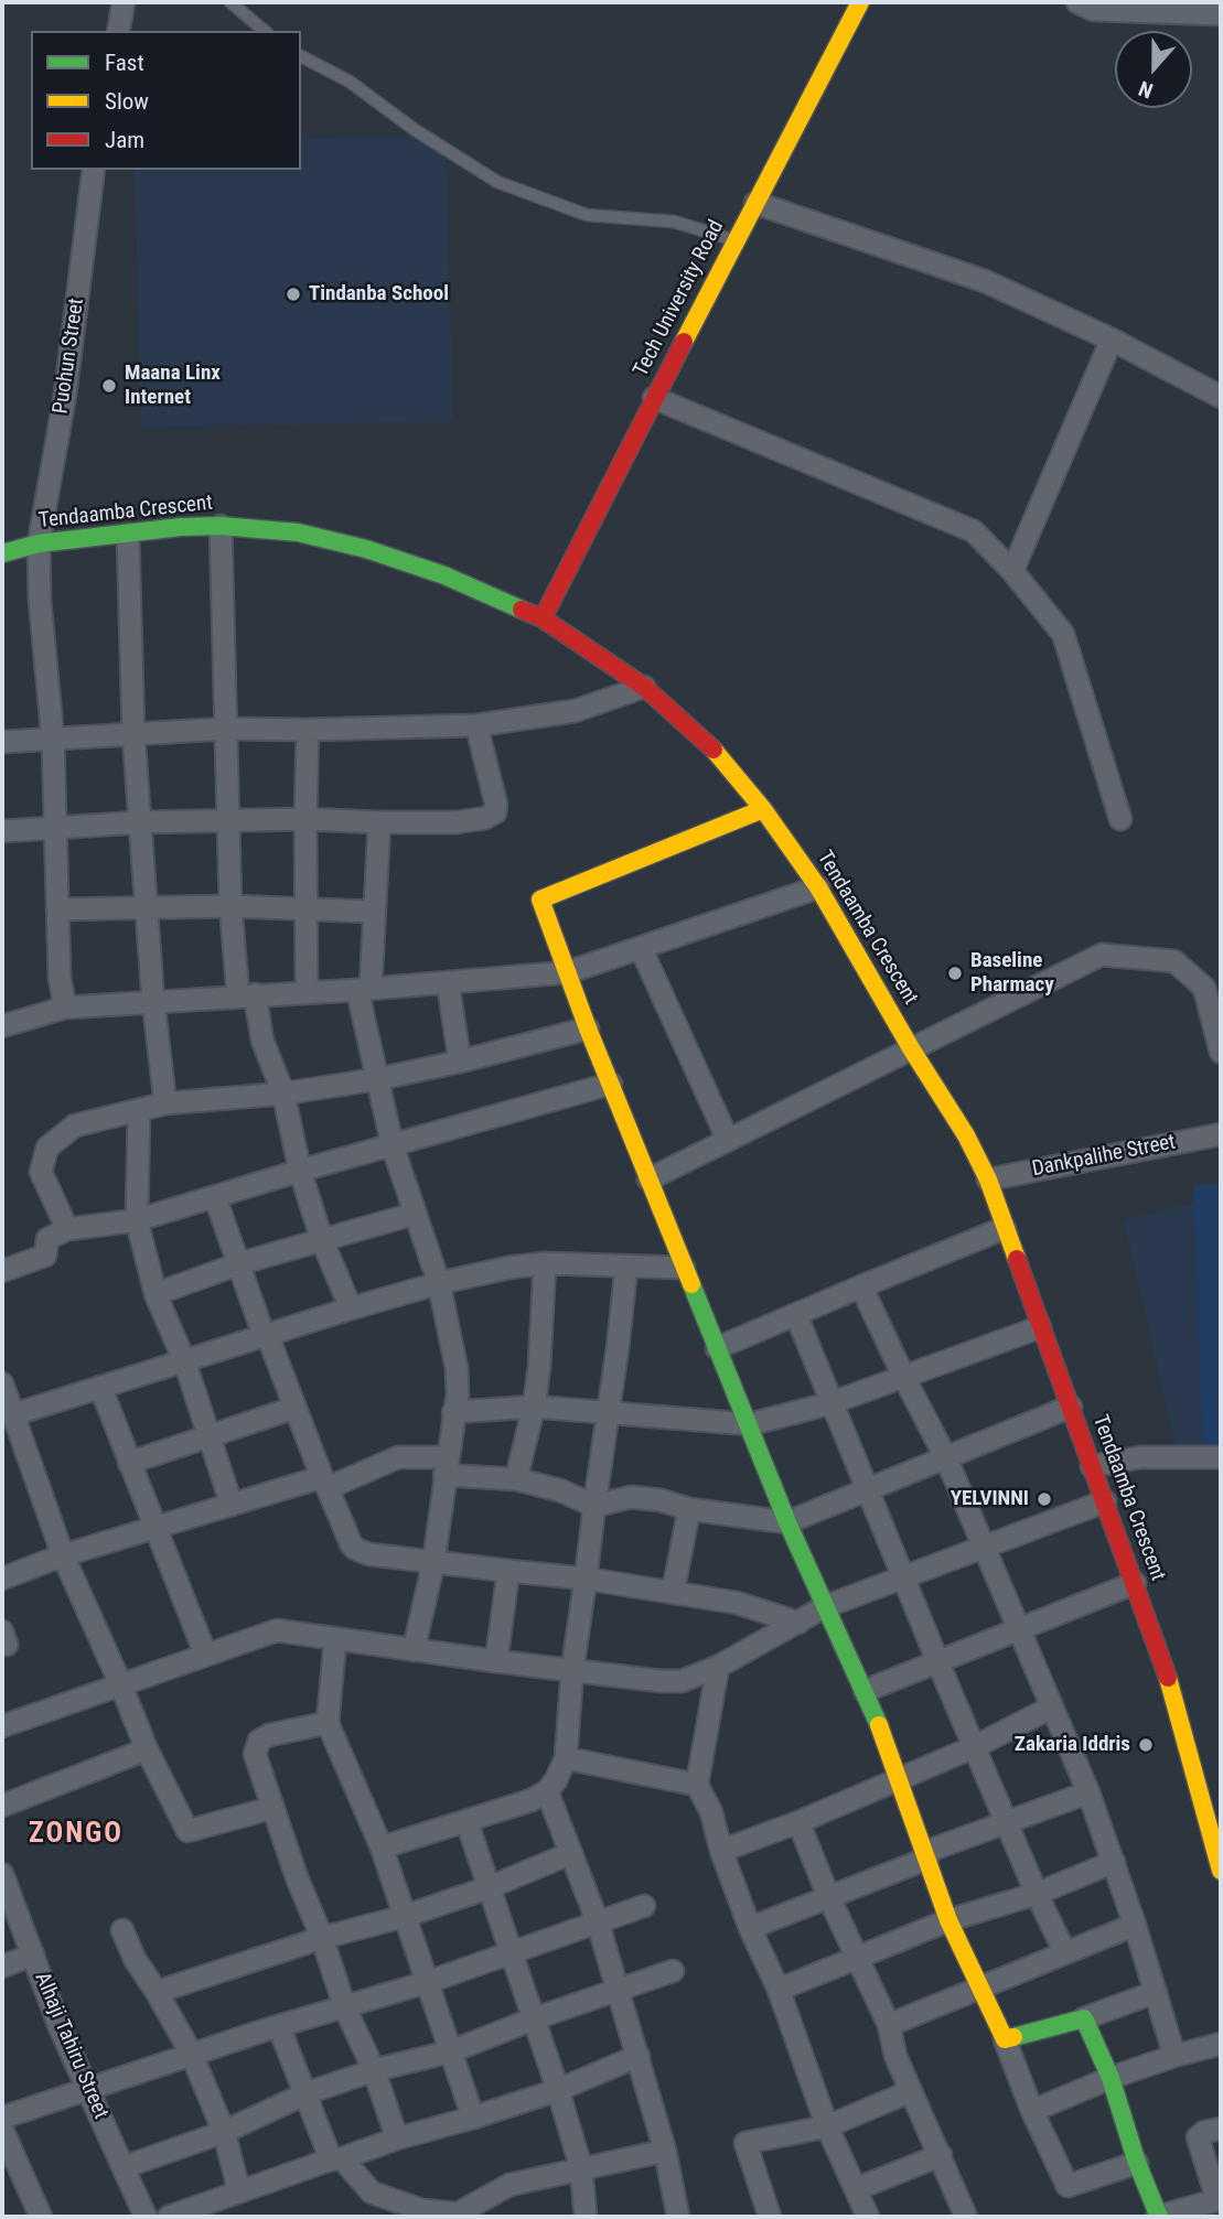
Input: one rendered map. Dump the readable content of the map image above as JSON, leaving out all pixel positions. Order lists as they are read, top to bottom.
{
  "streets": {
    "street": [
      "Tech University Road",
      "Puohun Street",
      "Tendaamba Crescent",
      "Dankpalihe Street",
      "Alhaji Tahiru Street"
    ]
  },
  "crossings": [
    ["Tech University Road", "Tendaamba Crescent"],
    ["Puohun Street", "Tendaamba Crescent"],
    ["Tendaamba Crescent", "Dankpalihe Street"]
  ],
  "districts": ["ZONGO"],
  "places": [
    "Tindanba School",
    "Maana Linx Internet",
    "Baseline Pharmacy",
    "YELVINNI",
    "Zakaria Iddris"
  ],
  "legend": ["Fast", "Slow", "Jam"],
  "north": "bottom"
}
